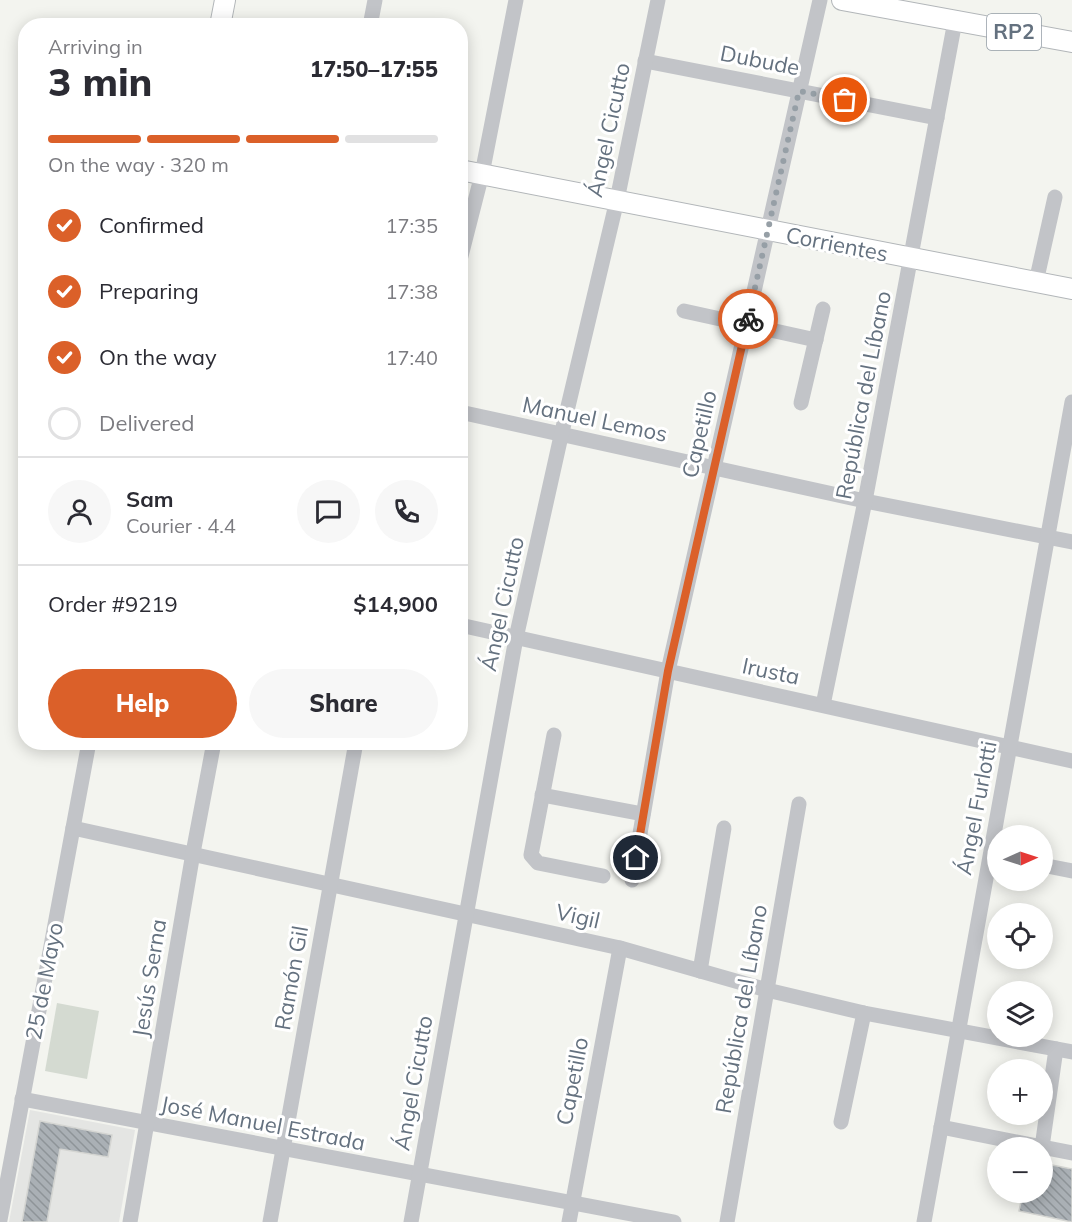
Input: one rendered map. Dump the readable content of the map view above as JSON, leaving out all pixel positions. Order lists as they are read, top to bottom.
{
  "streets": {
    "main road": ["RP2", "Corrientes"],
    "street": [
      "Dubude",
      "Ángel Cicutto",
      "República del Líbano",
      "Manuel Lemos",
      "Capetillo",
      "Irusta",
      "Ángel Furlotti",
      "Vigil",
      "Jesús Serna",
      "Ramón Gil",
      "25 de Mayo",
      "José Manuel Estrada"
    ]
  },
  "crossings": [
    ["RP2", "República del Líbano"],
    ["Dubude", "Ángel Cicutto"],
    ["Dubude", "República del Líbano"],
    ["Dubude", "Capetillo"],
    ["Ángel Cicutto", "Corrientes"],
    ["Ángel Cicutto", "Manuel Lemos"],
    ["Ángel Cicutto", "Irusta"],
    ["Ángel Cicutto", "Vigil"],
    ["Ángel Cicutto", "José Manuel Estrada"],
    ["Corrientes", "República del Líbano"],
    ["Corrientes", "Capetillo"],
    ["República del Líbano", "Manuel Lemos"],
    ["República del Líbano", "Irusta"],
    ["República del Líbano", "Vigil"],
    ["Manuel Lemos", "Capetillo"],
    ["Manuel Lemos", "Ángel Furlotti"],
    ["Capetillo", "Irusta"],
    ["Capetillo", "Vigil"],
    ["Capetillo", "José Manuel Estrada"],
    ["Irusta", "Ángel Furlotti"],
    ["Ángel Furlotti", "Vigil"],
    ["Vigil", "Jesús Serna"],
    ["Vigil", "Ramón Gil"],
    ["Vigil", "25 de Mayo"],
    ["Jesús Serna", "José Manuel Estrada"],
    ["Ramón Gil", "José Manuel Estrada"],
    ["25 de Mayo", "José Manuel Estrada"]
  ],
  "north": "right",
  "page": {
    "heading": ["3 min", "Arriving in", "17:50–17:55"],
    "panel": [
      "Sam",
      "Courier · 4.4",
      "Order #9219",
      "$14,900"
    ],
    "bar": "On the way · 320 m",
    "list": [
      ["Confirmed", "17:35"],
      ["Preparing", "17:38"],
      ["On the way", "17:40"],
      "Delivered"
    ],
    "buttons": ["Help", "Share"],
    "map_buttons": ["+", "−"]
  }
}
